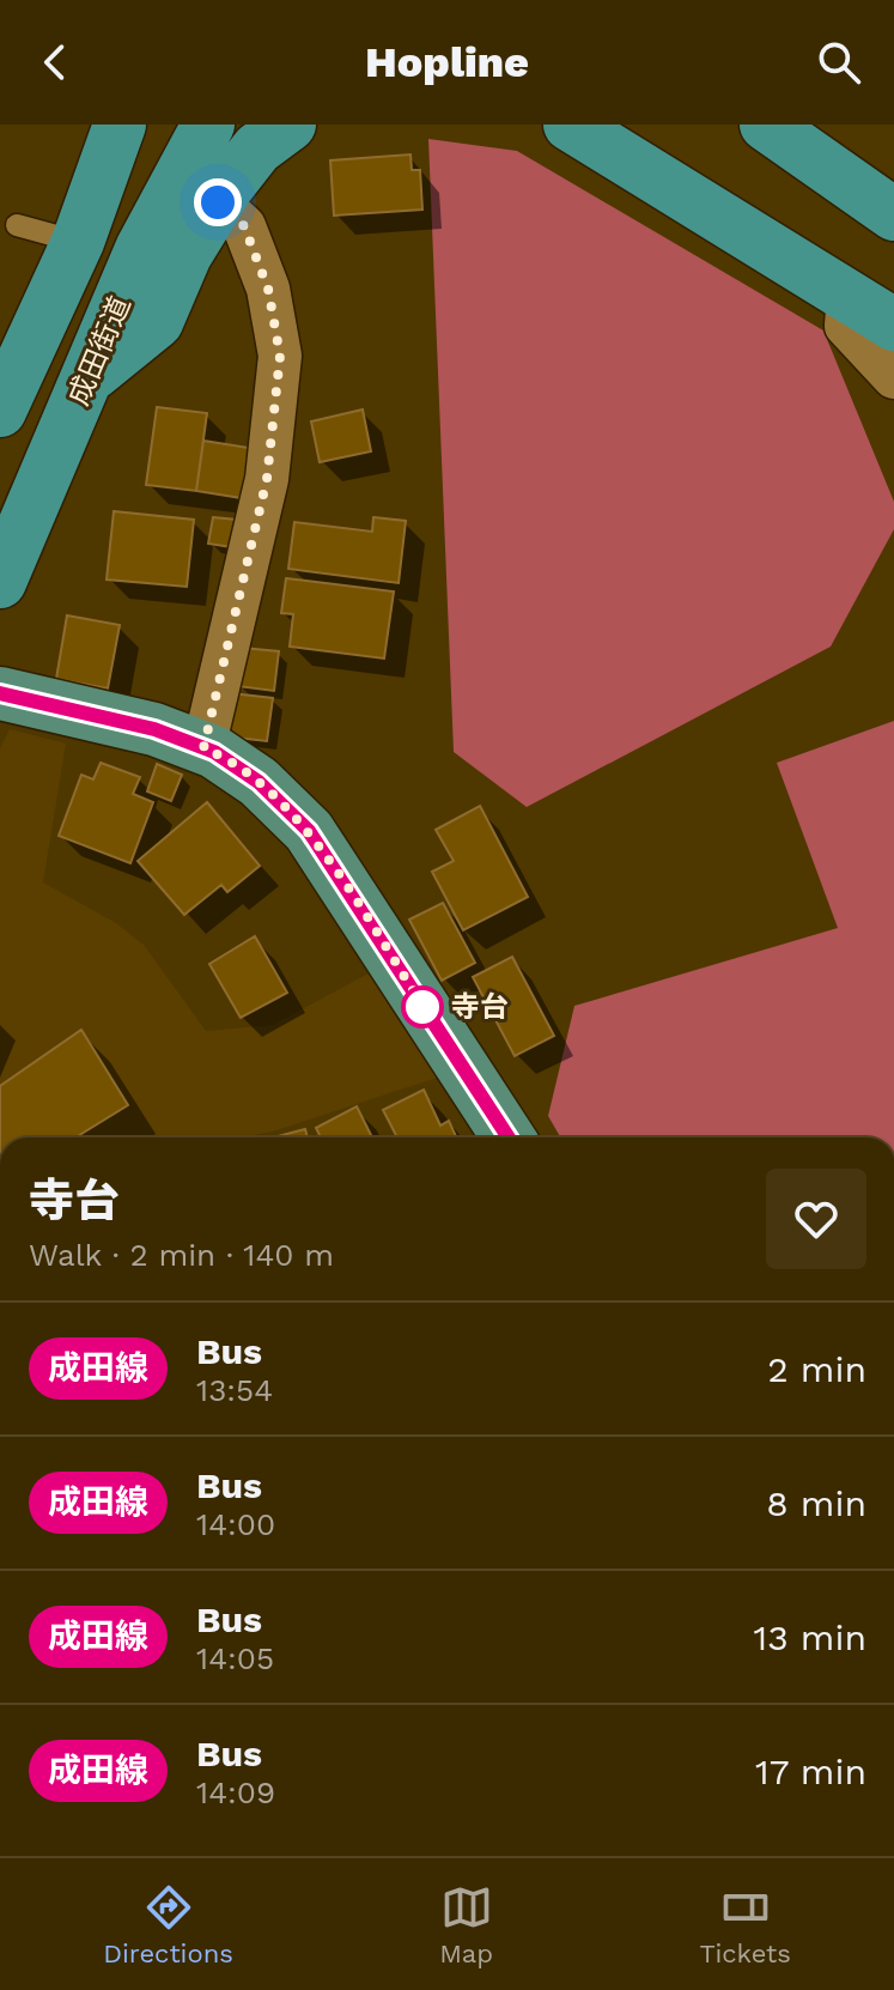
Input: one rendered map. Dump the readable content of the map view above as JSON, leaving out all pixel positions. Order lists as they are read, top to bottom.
{
  "streets": {
    "highway": ["成田街道"]
  },
  "places": ["寺台"],
  "lines": ["bus line 成田線"],
  "page": {
    "header": "Hopline",
    "heading": ["寺台", "Walk · 2 min · 140 m"],
    "list": [
      {
        "mark": "成田線",
        "name": "Bus",
        "note": "13:54",
        "value": "2 min"
      },
      {
        "mark": "成田線",
        "name": "Bus",
        "note": "14:00",
        "value": "8 min"
      },
      {
        "mark": "成田線",
        "name": "Bus",
        "note": "14:05",
        "value": "13 min"
      },
      {
        "mark": "成田線",
        "name": "Bus",
        "note": "14:09",
        "value": "17 min"
      }
    ],
    "tabs": ["Directions", "Map", "Tickets"]
  }
}
